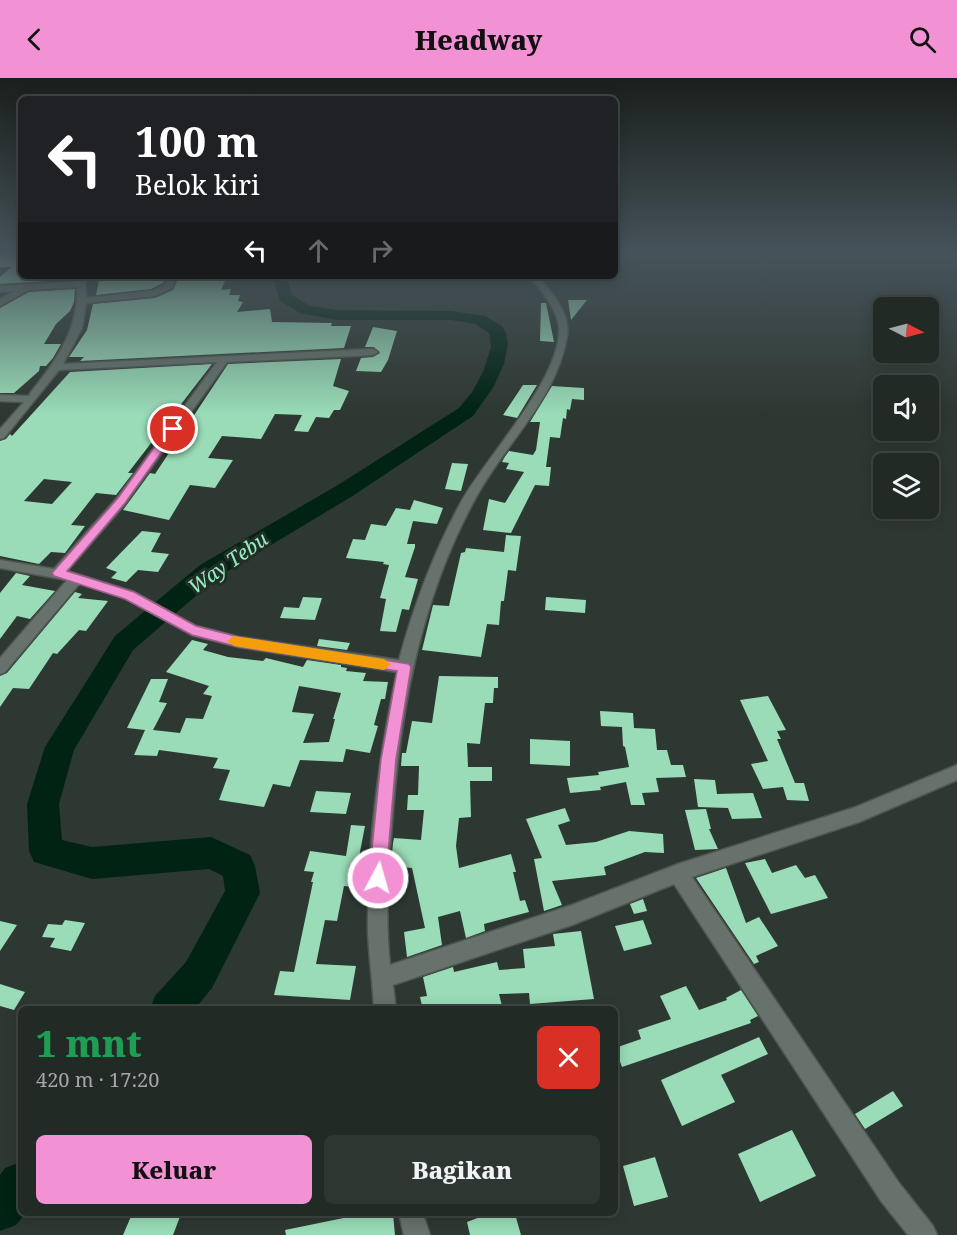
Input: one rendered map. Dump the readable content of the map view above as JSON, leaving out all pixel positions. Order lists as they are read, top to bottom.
{
  "water": ["Way Tebu"],
  "north": "right",
  "page": {
    "header": "Headway",
    "turn": ["100 m", "Belok kiri"],
    "heading": ["1 mnt", "420 m · 17:20"],
    "buttons": ["Keluar", "Bagikan"]
  }
}
